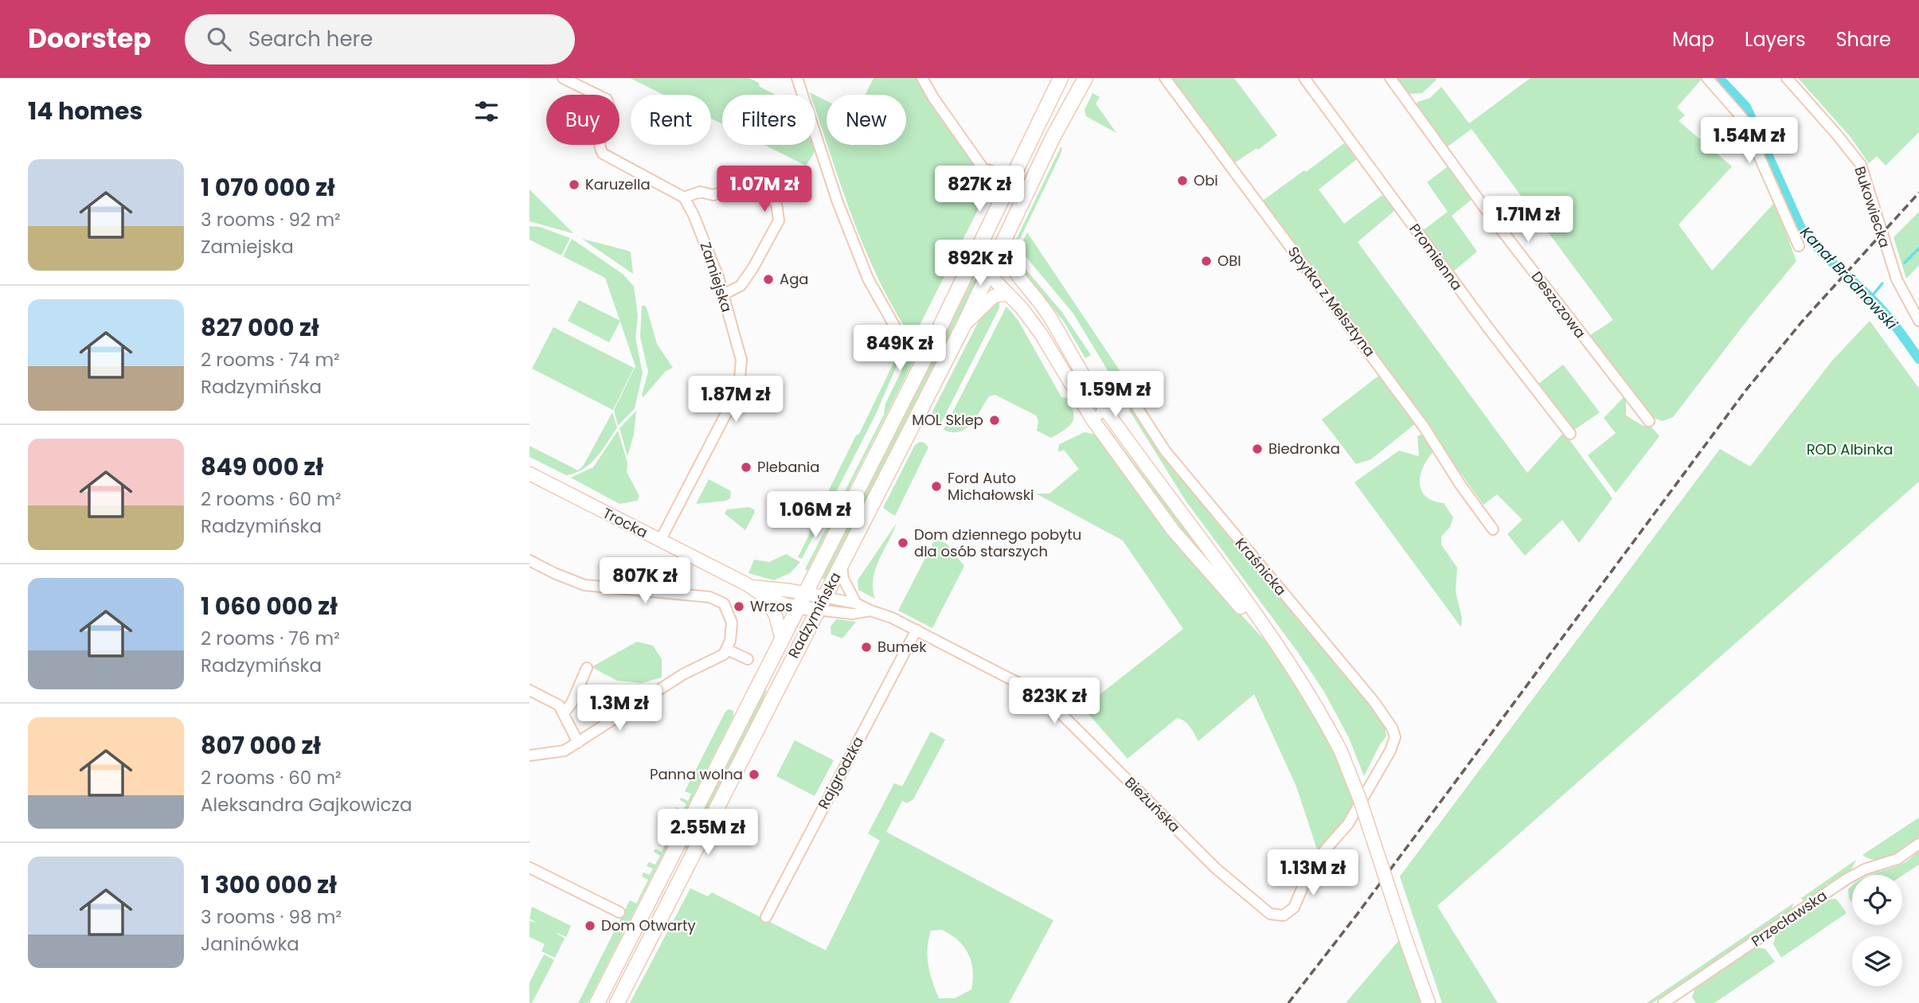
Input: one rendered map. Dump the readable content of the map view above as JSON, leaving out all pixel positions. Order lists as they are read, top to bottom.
{
  "streets": {
    "main road": ["Radzymińska"],
    "street": [
      "Bukowiecka",
      "Promienna",
      "Zamiejska",
      "Spytka z Melsztyna",
      "Deszczowa",
      "Trocka",
      "Kraśnicka",
      "Rajgrodzka",
      "Bieżuńska",
      "Przecławska"
    ]
  },
  "crossings": [
    ["Zamiejska", "Trocka"],
    ["Trocka", "Radzymińska"],
    ["Trocka", "Bieżuńska"],
    ["Kraśnicka", "Bieżuńska"],
    ["Radzymińska", "Bieżuńska"],
    ["Rajgrodzka", "Bieżuńska"]
  ],
  "water": ["Kanał Bródnowski"],
  "parks": ["ROD Albinka"],
  "places": [
    "Obi",
    "Karuzella",
    "OBI",
    "Aga",
    "MOL Sklep",
    "Biedronka",
    "Plebania",
    "Ford Auto Michałowski",
    "Dom dziennego pobytu dla osób starszych",
    "Wrzos",
    "Bumek",
    "Panna wolna",
    "Dom Otwarty"
  ],
  "page": {
    "header": "Doorstep",
    "search": "Search here",
    "nav": ["Map", "Layers", "Share"],
    "heading": "14 homes",
    "chip": [
      "Buy",
      "Rent",
      "Filters",
      "New"
    ],
    "price": [
      "1.54M zł",
      "1.07M zł",
      "827K zł",
      "1.71M zł",
      "892K zł",
      "849K zł",
      "1.59M zł",
      "1.87M zł",
      "1.06M zł",
      "807K zł",
      "823K zł",
      "1.3M zł",
      "2.55M zł",
      "1.13M zł"
    ],
    "list": [
      {
        "name": "1 070 000 zł",
        "note": "3 rooms · 92 m² · Zamiejska"
      },
      {
        "name": "827 000 zł",
        "note": "2 rooms · 74 m² · Radzymińska"
      },
      {
        "name": "849 000 zł",
        "note": "2 rooms · 60 m² · Radzymińska"
      },
      {
        "name": "1 060 000 zł",
        "note": "2 rooms · 76 m² · Radzymińska"
      },
      {
        "name": "807 000 zł",
        "note": "2 rooms · 60 m² · Aleksandra Gajkowicza"
      },
      {
        "name": "1 300 000 zł",
        "note": "3 rooms · 98 m² · Janinówka"
      }
    ]
  }
}
